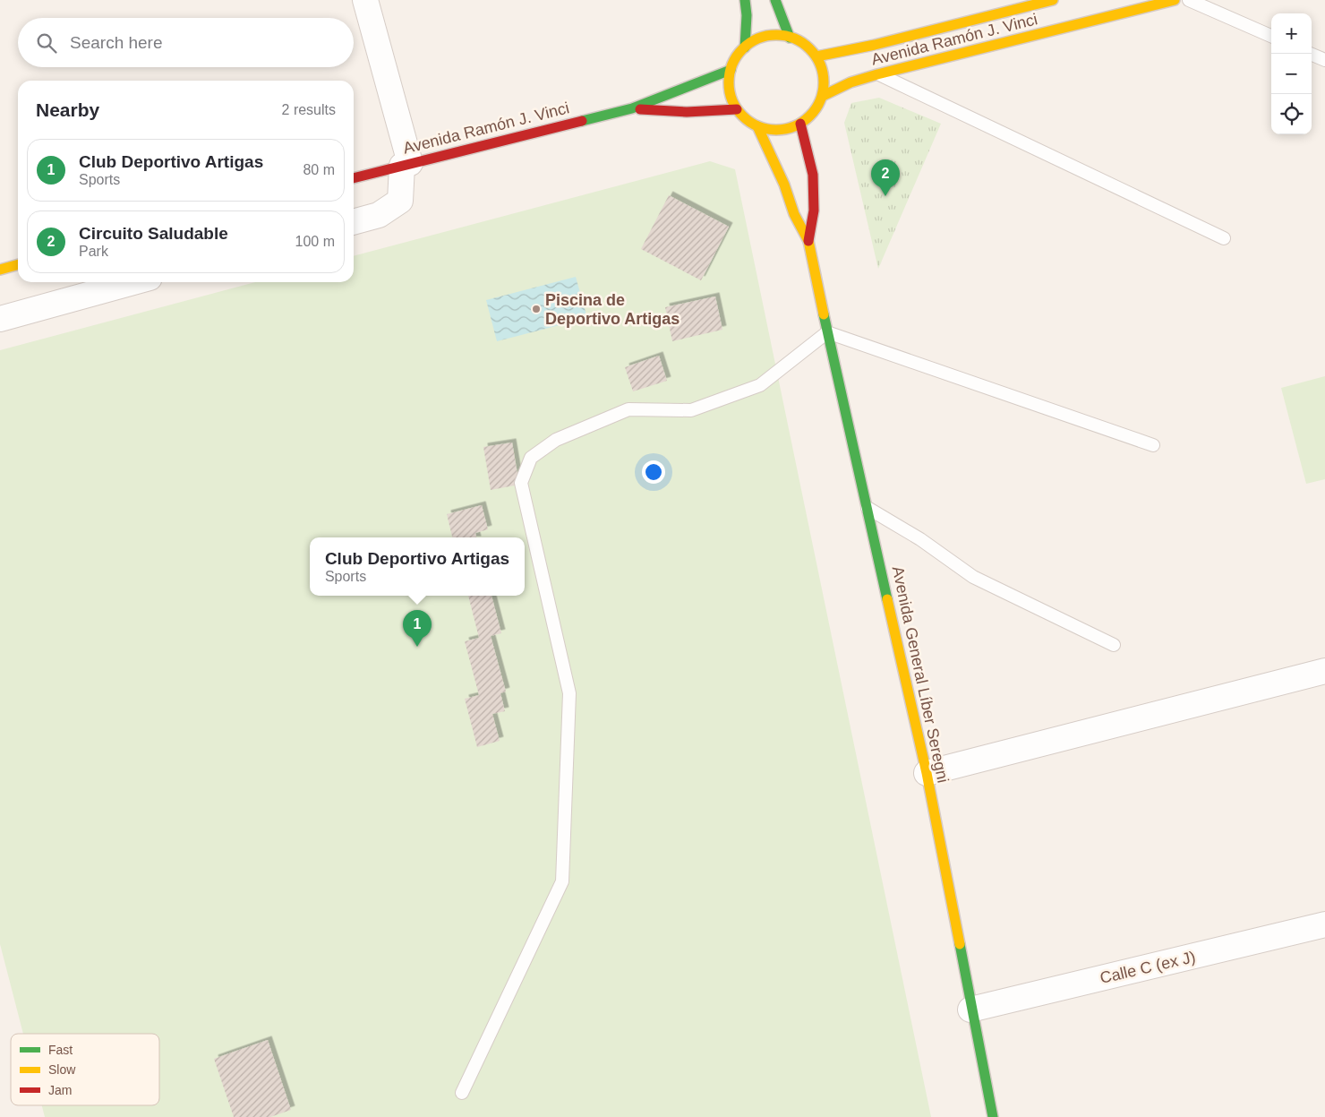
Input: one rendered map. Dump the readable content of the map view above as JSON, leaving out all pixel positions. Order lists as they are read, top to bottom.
{
  "streets": {
    "street": ["Avenida Ramón J. Vinci", "Avenida General Líber Seregni", "Calle C (ex J)"]
  },
  "crossings": [
    ["Avenida Ramón J. Vinci", "Avenida General Líber Seregni"],
    ["Avenida General Líber Seregni", "Calle C (ex J)"]
  ],
  "places": ["Piscina de Deportivo Artigas"],
  "legend": ["Fast", "Slow", "Jam"],
  "page": {
    "map_buttons": ["+", "−"],
    "search": "Search here",
    "heading": ["Nearby", "2 results"],
    "list": [
      {
        "mark": "1",
        "name": "Club Deportivo Artigas",
        "note": "Sports",
        "value": "80 m"
      },
      {
        "mark": "2",
        "name": "Circuito Saludable",
        "note": "Park",
        "value": "100 m"
      }
    ],
    "pins": ["2", "1"],
    "popup": ["Club Deportivo Artigas", "Sports"]
  }
}
